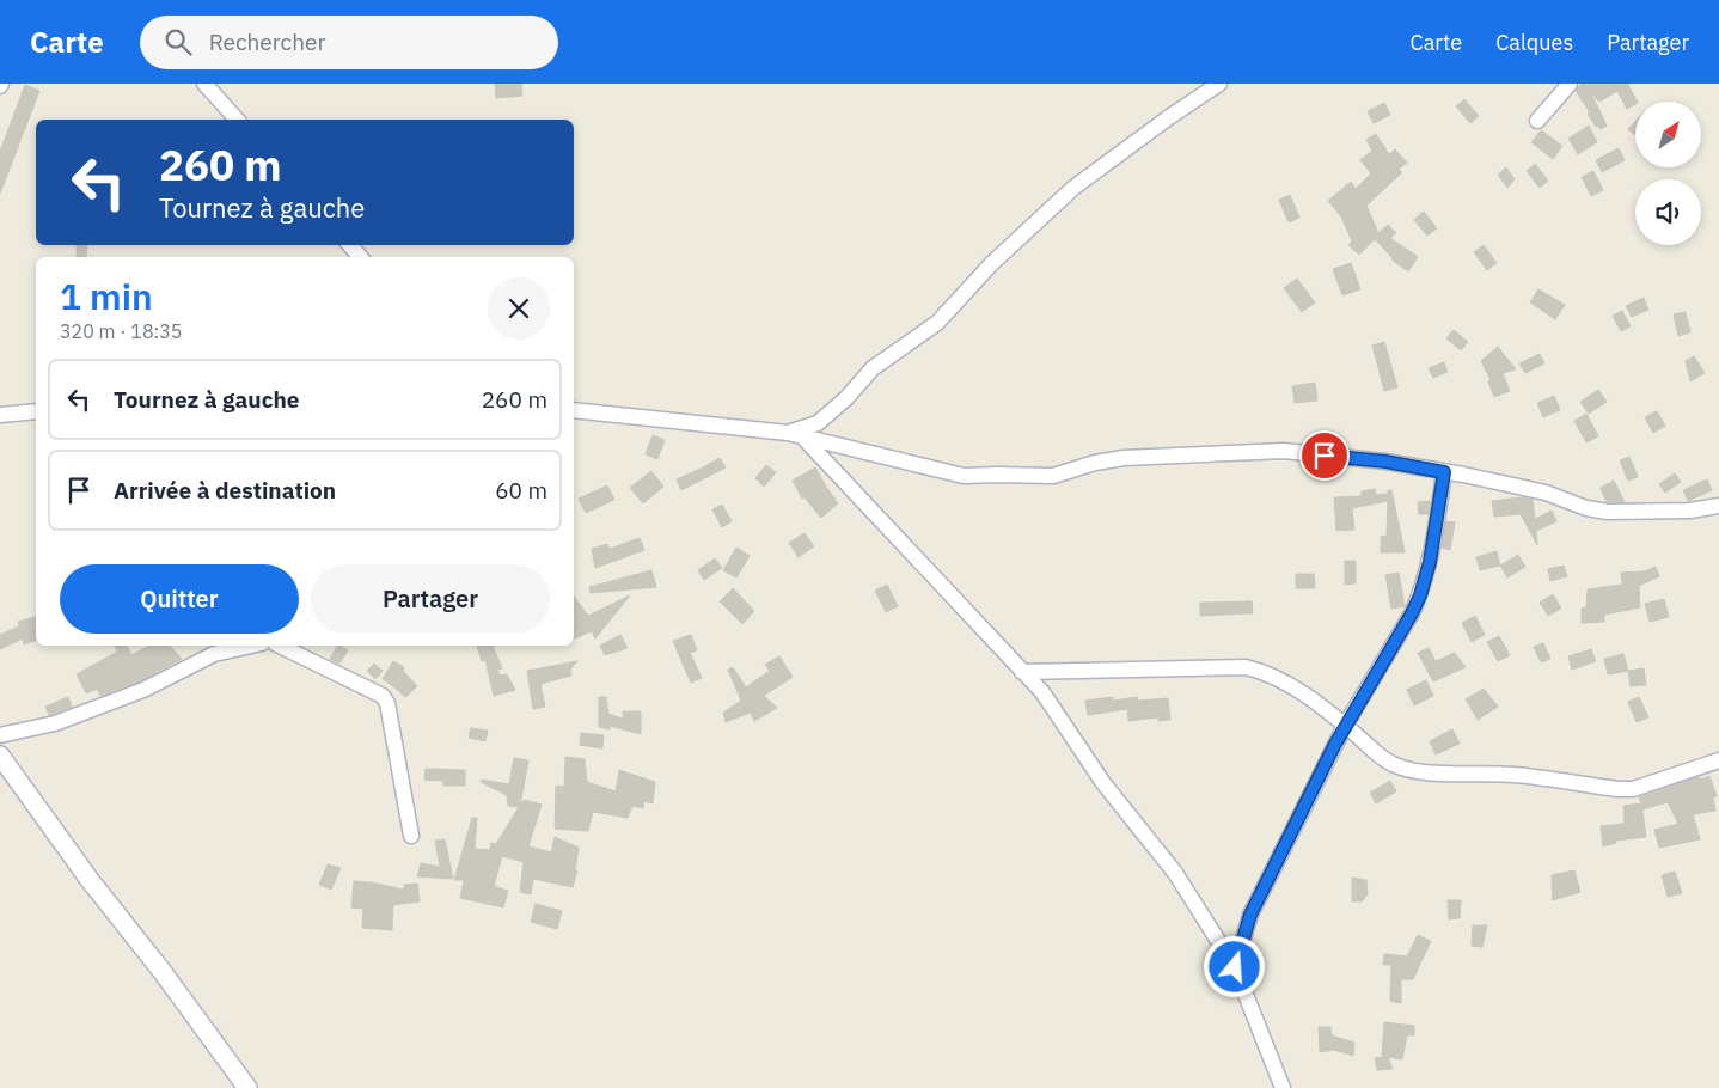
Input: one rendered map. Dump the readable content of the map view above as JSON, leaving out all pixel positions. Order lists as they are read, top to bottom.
{
  "north": "top right",
  "page": {
    "header": "Carte",
    "search": "Rechercher",
    "nav": ["Carte", "Calques", "Partager"],
    "turn": ["260 m", "Tournez à gauche"],
    "heading": ["1 min", "320 m · 18:35"],
    "list": [
      {
        "name": "Tournez à gauche",
        "value": "260 m"
      },
      {
        "name": "Arrivée à destination",
        "value": "60 m"
      }
    ],
    "buttons": ["Quitter", "Partager"]
  }
}
